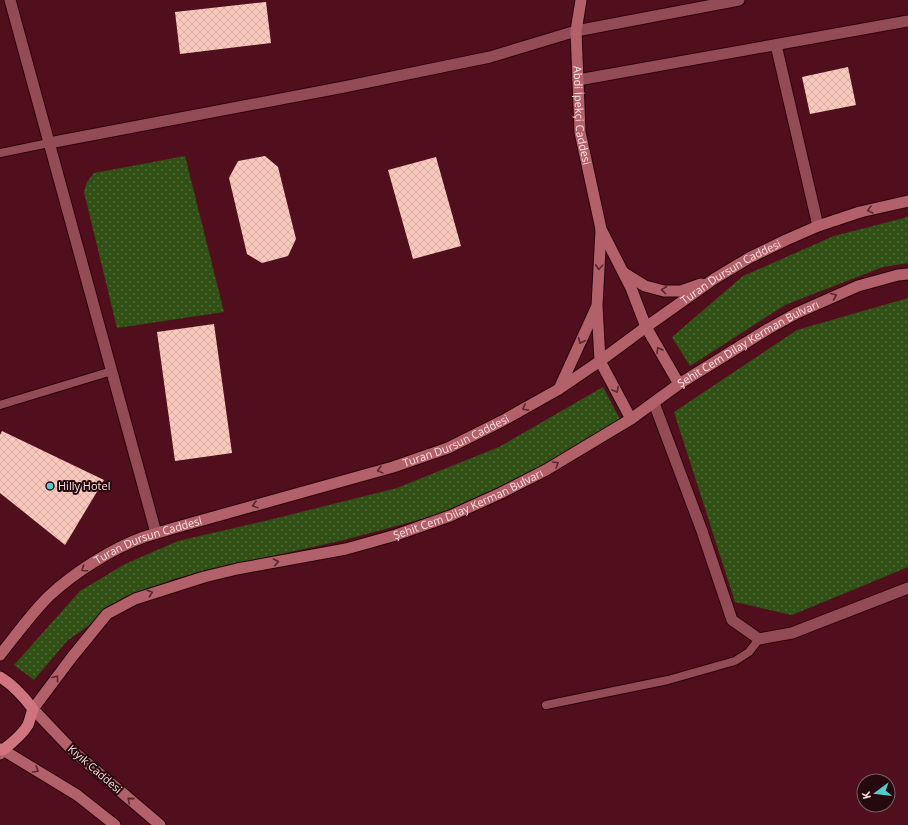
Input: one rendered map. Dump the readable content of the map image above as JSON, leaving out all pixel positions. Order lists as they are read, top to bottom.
{
  "streets": {
    "main road": [
      "Abdi İpekçi Caddesi",
      "Turan Dursun Caddesi",
      "Şehit Cem Dilay Kerman Bulvarı",
      "Kıyık Caddesi"
    ]
  },
  "crossings": [
    ["Şehit Cem Dilay Kerman Bulvarı", "Kıyık Caddesi"]
  ],
  "one_way": ["Turan Dursun Caddesi", "Şehit Cem Dilay Kerman Bulvarı"],
  "places": ["Hilly Hotel"],
  "north": "left"
}
